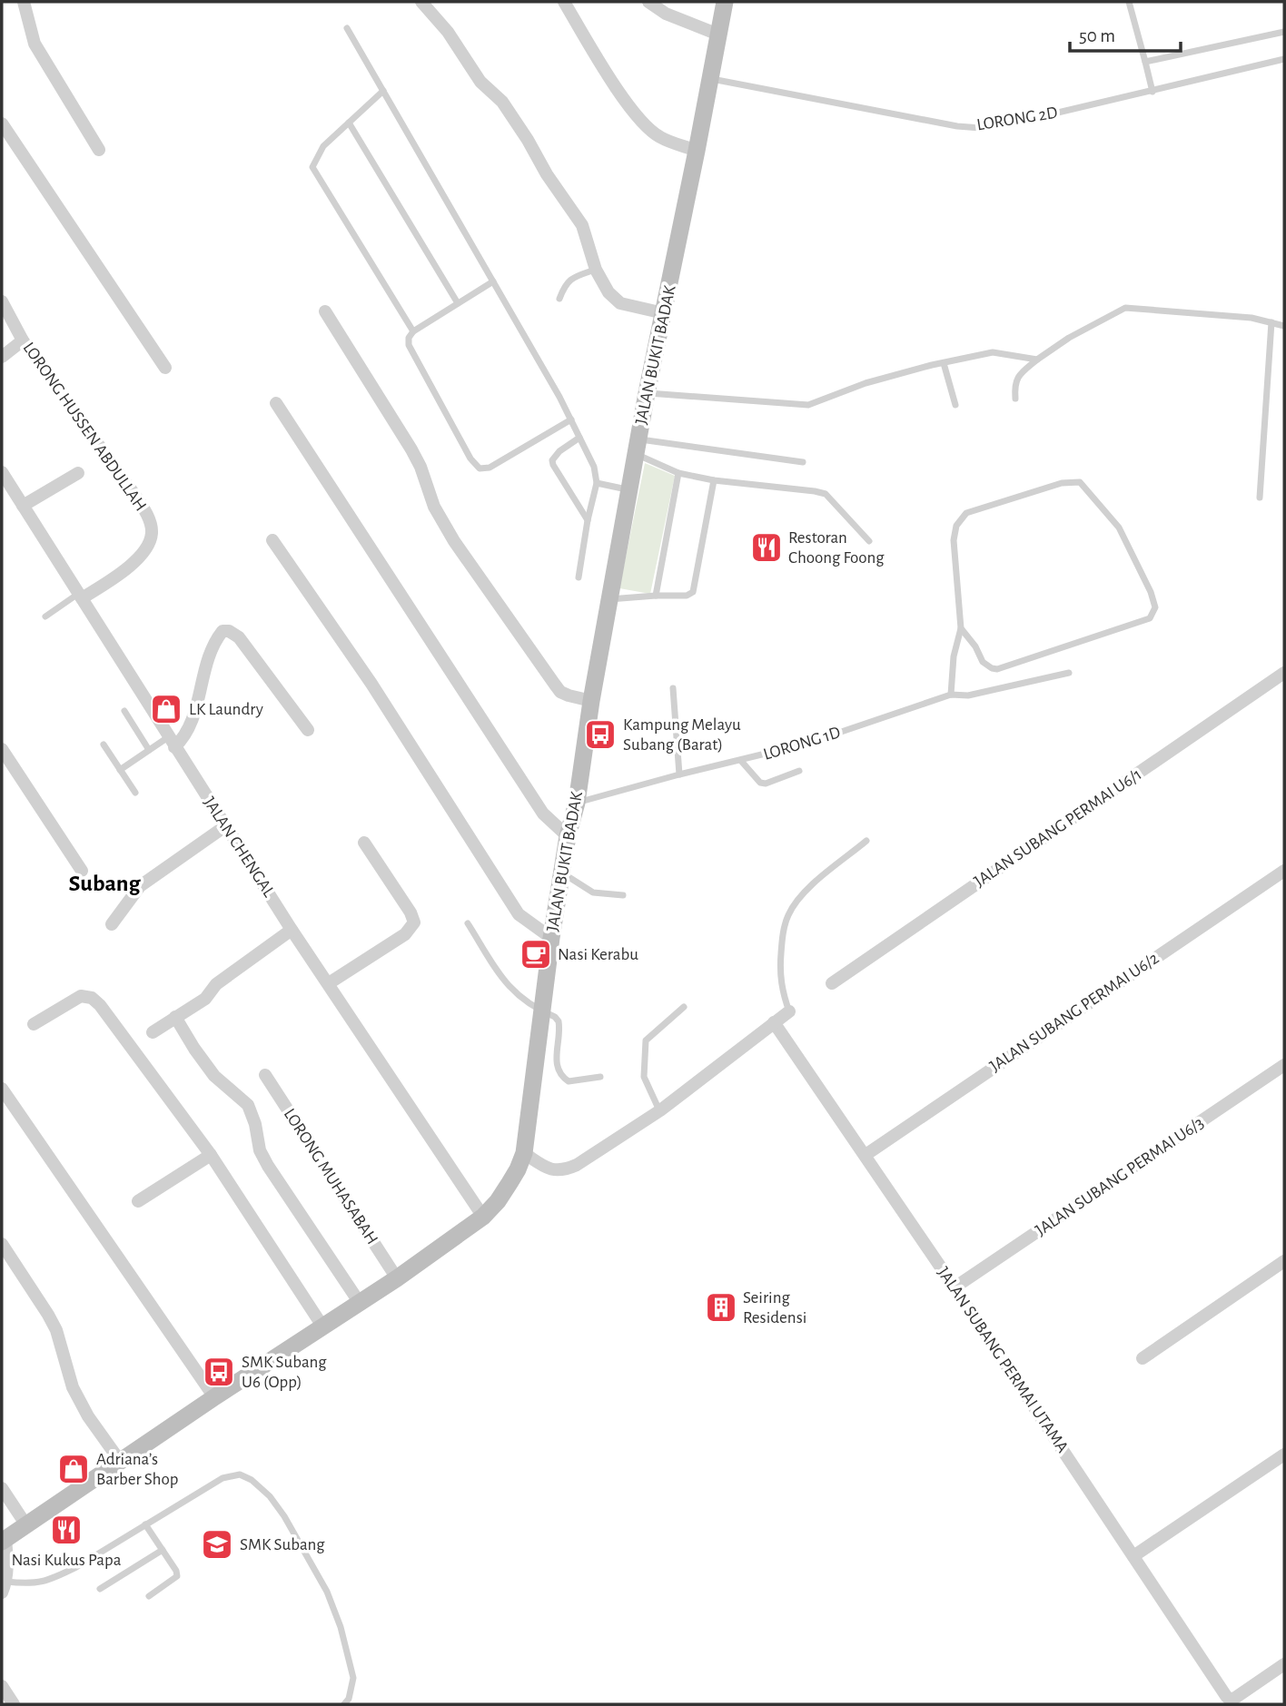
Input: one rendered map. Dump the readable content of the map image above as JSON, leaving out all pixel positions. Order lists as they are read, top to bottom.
{
  "streets": {
    "main road": ["JALAN BUKIT BADAK"],
    "street": [
      "LORONG HUSSEN ABDULLAH",
      "JALAN SUBANG PERMAI U6/1",
      "JALAN CHENGAL",
      "JALAN SUBANG PERMAI U6/2",
      "LORONG MUHASABAH",
      "JALAN SUBANG PERMAI U6/3",
      "JALAN SUBANG PERMAI UTAMA"
    ],
    "lane": ["LORONG 2D", "LORONG 1D"]
  },
  "crossings": [
    ["LORONG 2D", "JALAN BUKIT BADAK"],
    ["JALAN BUKIT BADAK", "LORONG 1D"],
    ["JALAN BUKIT BADAK", "JALAN CHENGAL"],
    ["JALAN BUKIT BADAK", "LORONG MUHASABAH"],
    ["LORONG HUSSEN ABDULLAH", "JALAN CHENGAL"],
    ["JALAN SUBANG PERMAI U6/2", "JALAN SUBANG PERMAI UTAMA"],
    ["JALAN SUBANG PERMAI U6/3", "JALAN SUBANG PERMAI UTAMA"]
  ],
  "districts": ["Subang"],
  "places": {
    "restaurant": ["Restoran Choong Foong", "Nasi Kukus Papa"],
    "shop": ["LK Laundry", "Adriana’s Barber Shop"],
    "bus stop": ["Kampung Melayu Subang (Barat)", "SMK Subang U6 (Opp)"],
    "cafe": ["Nasi Kerabu"],
    "building": ["Seiring Residensi"],
    "school or university": ["SMK Subang"]
  },
  "scale_bar": "50 m"
}
